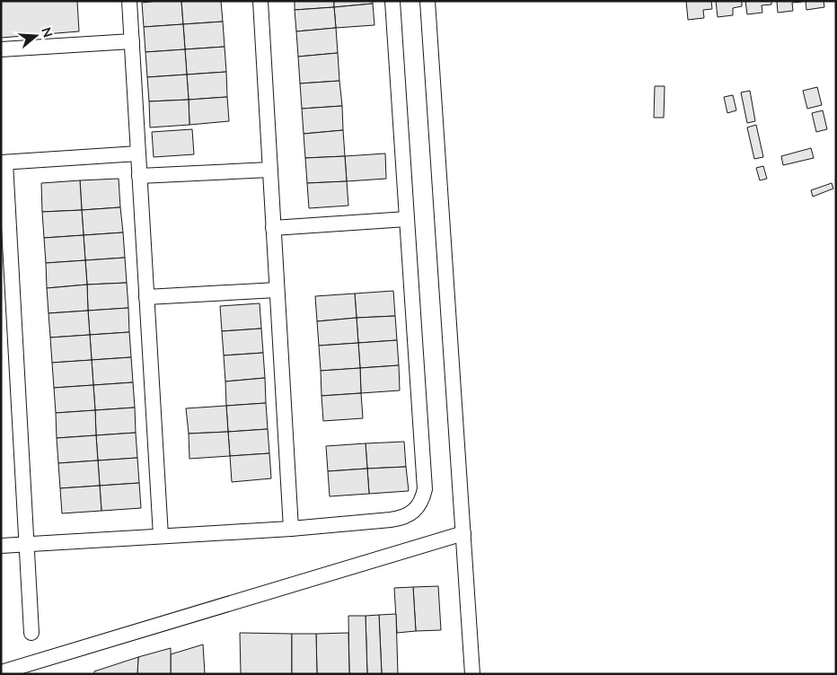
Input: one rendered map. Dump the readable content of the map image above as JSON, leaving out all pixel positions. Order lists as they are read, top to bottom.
{
  "north": "right"
}
